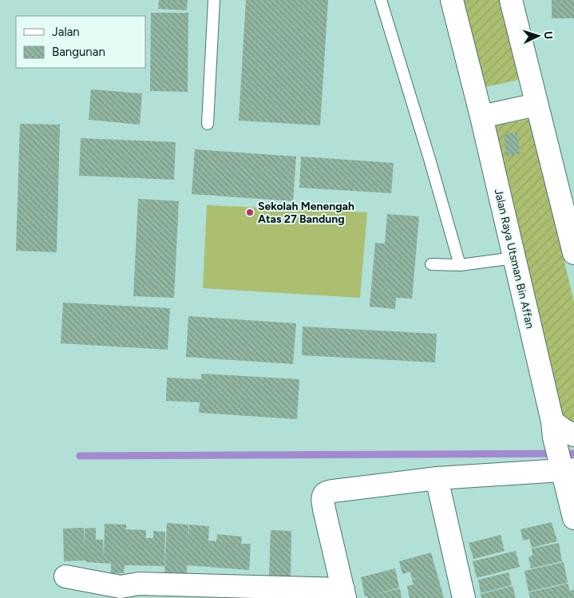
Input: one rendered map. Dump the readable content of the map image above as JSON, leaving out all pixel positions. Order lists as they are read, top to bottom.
{
  "streets": {
    "street": ["Jalan Raya Utsman Bin Affan"]
  },
  "places": ["Sekolah Menengah Atas 27 Bandung"],
  "legend": ["Jalan", "Bangunan"],
  "north": "right"
}
